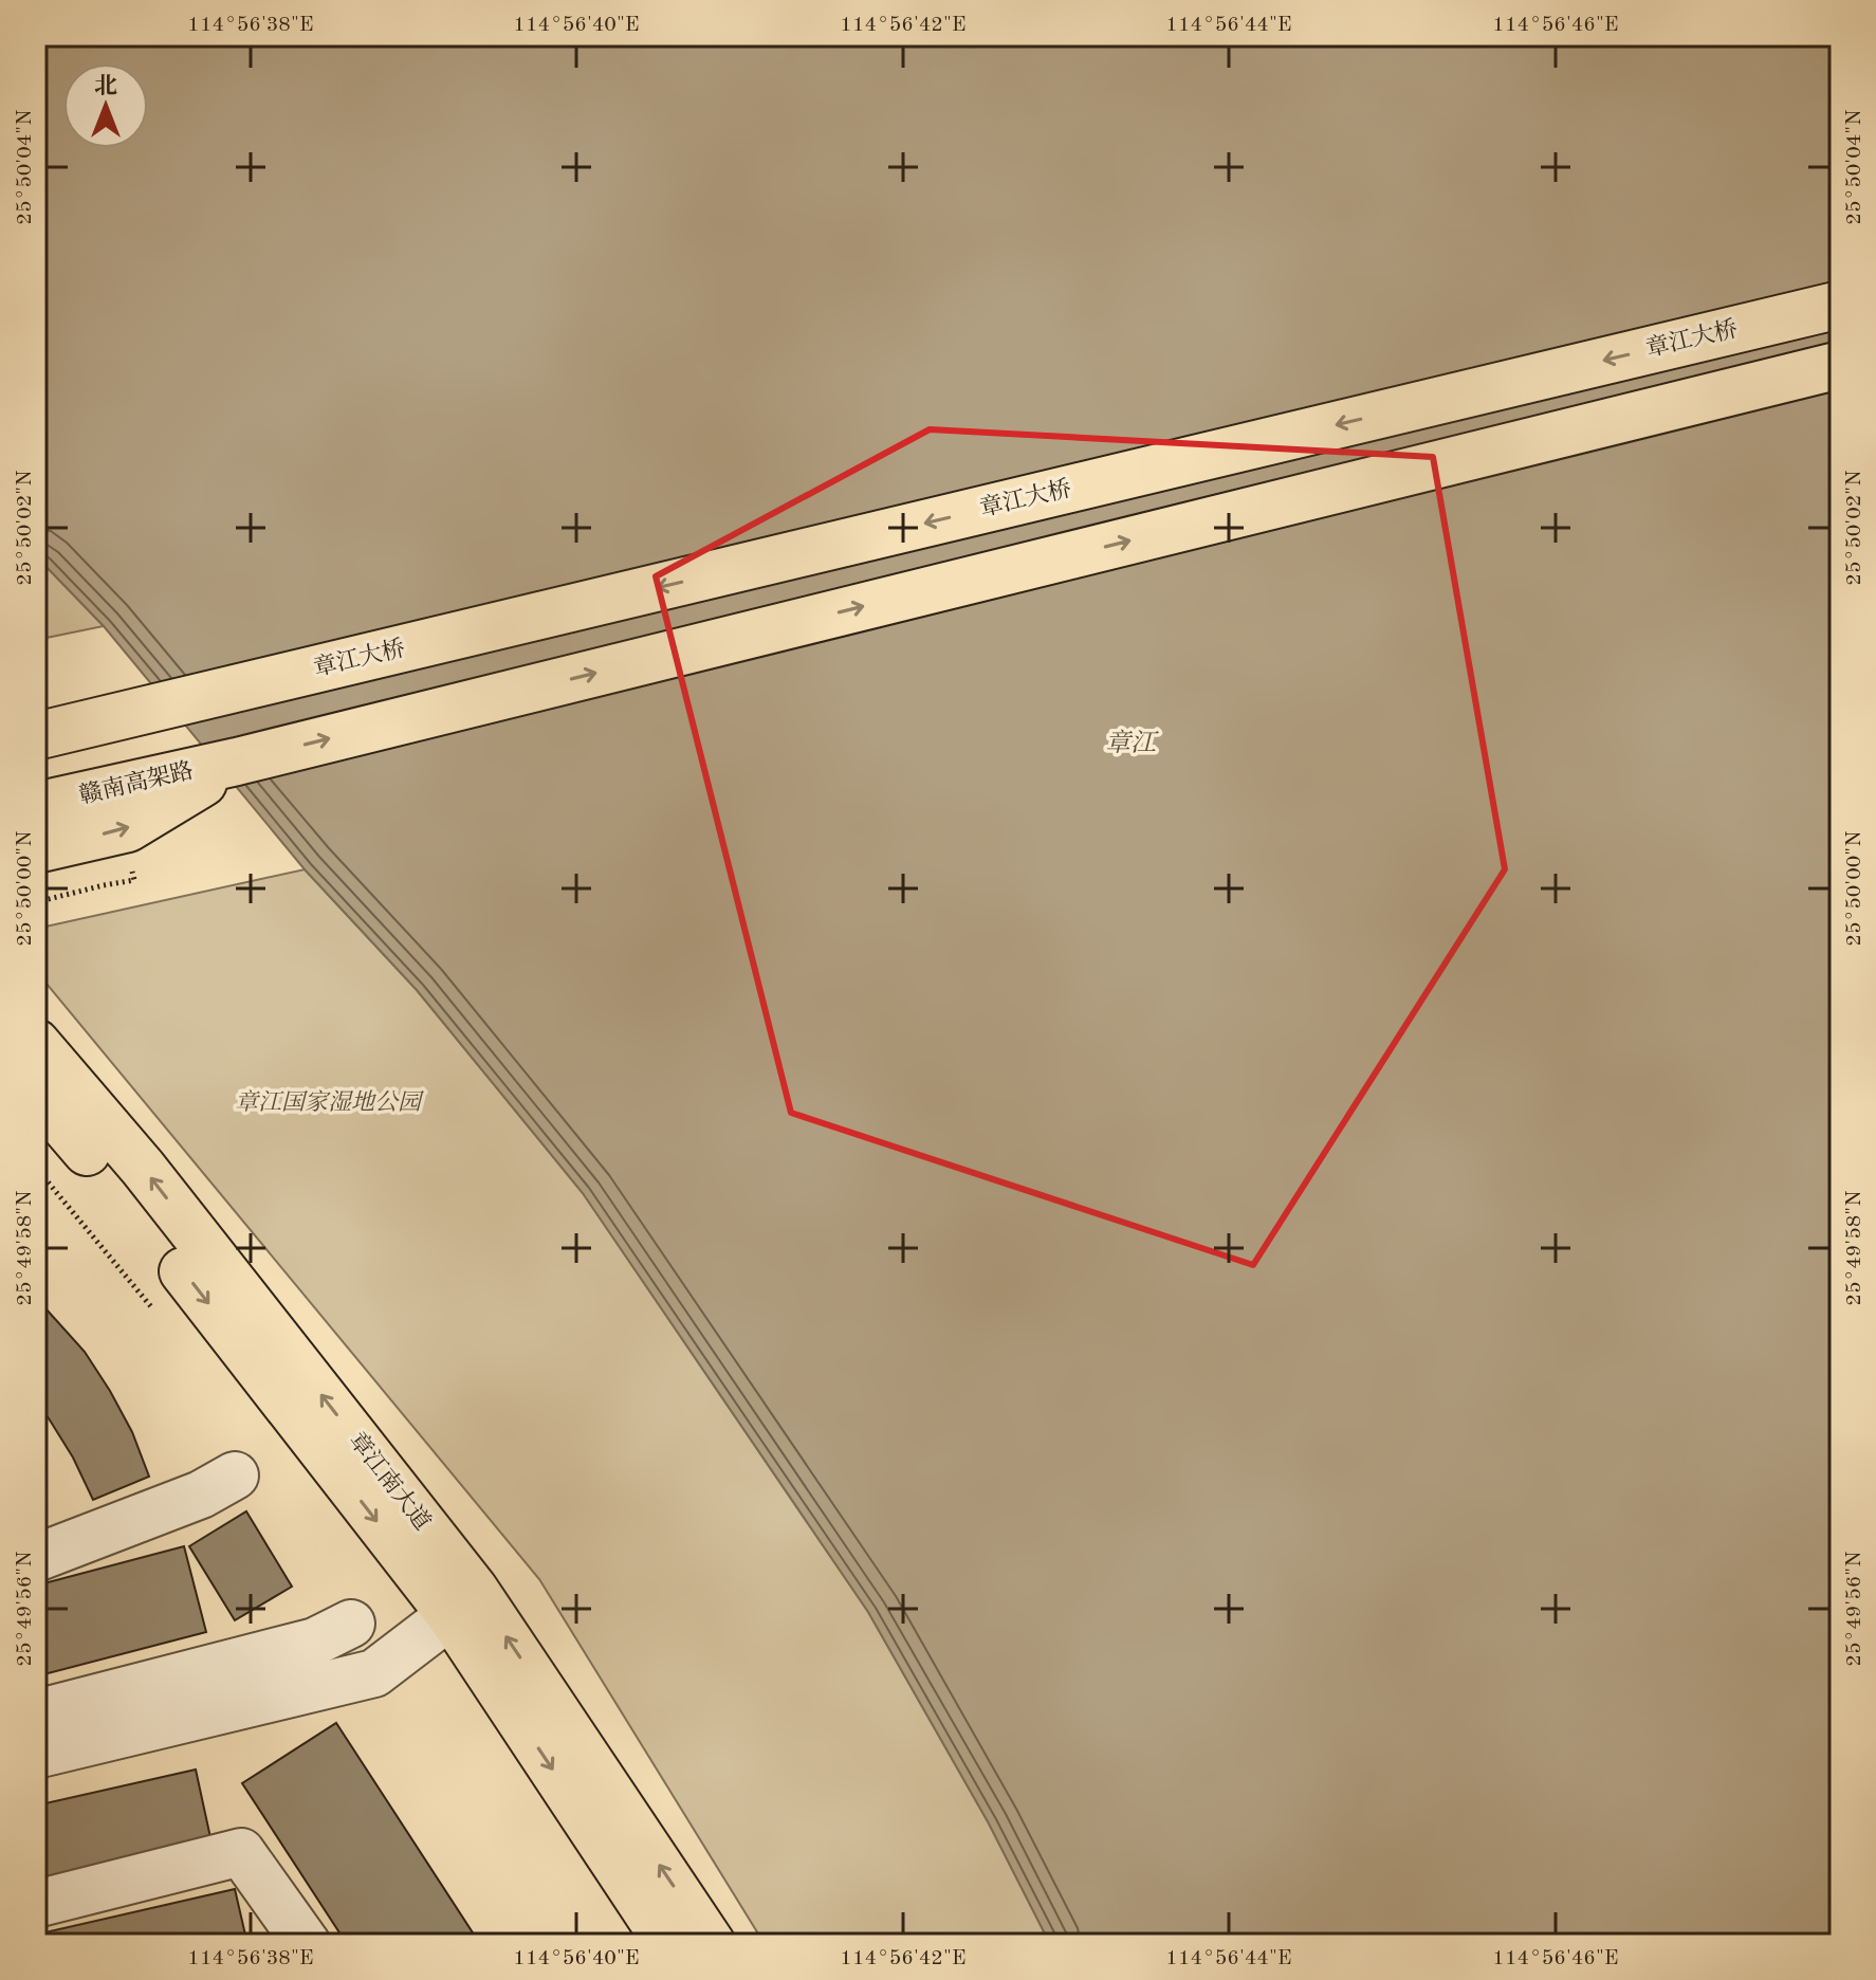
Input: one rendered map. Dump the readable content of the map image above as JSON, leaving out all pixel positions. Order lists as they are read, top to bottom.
{
  "streets": {
    "main road": ["章江大桥", "赣南高架路", "章江南大道"]
  },
  "water": ["章江"],
  "parks": ["章江国家湿地公园"],
  "north": "top",
  "coordinates": [
    "114°56'38\"E",
    "114°56'40\"E",
    "114°56'42\"E",
    "114°56'44\"E",
    "114°56'46\"E",
    "25°50'04\"N",
    "25°50'02\"N",
    "25°50'00\"N",
    "25°49'58\"N",
    "25°49'56\"N"
  ]
}
